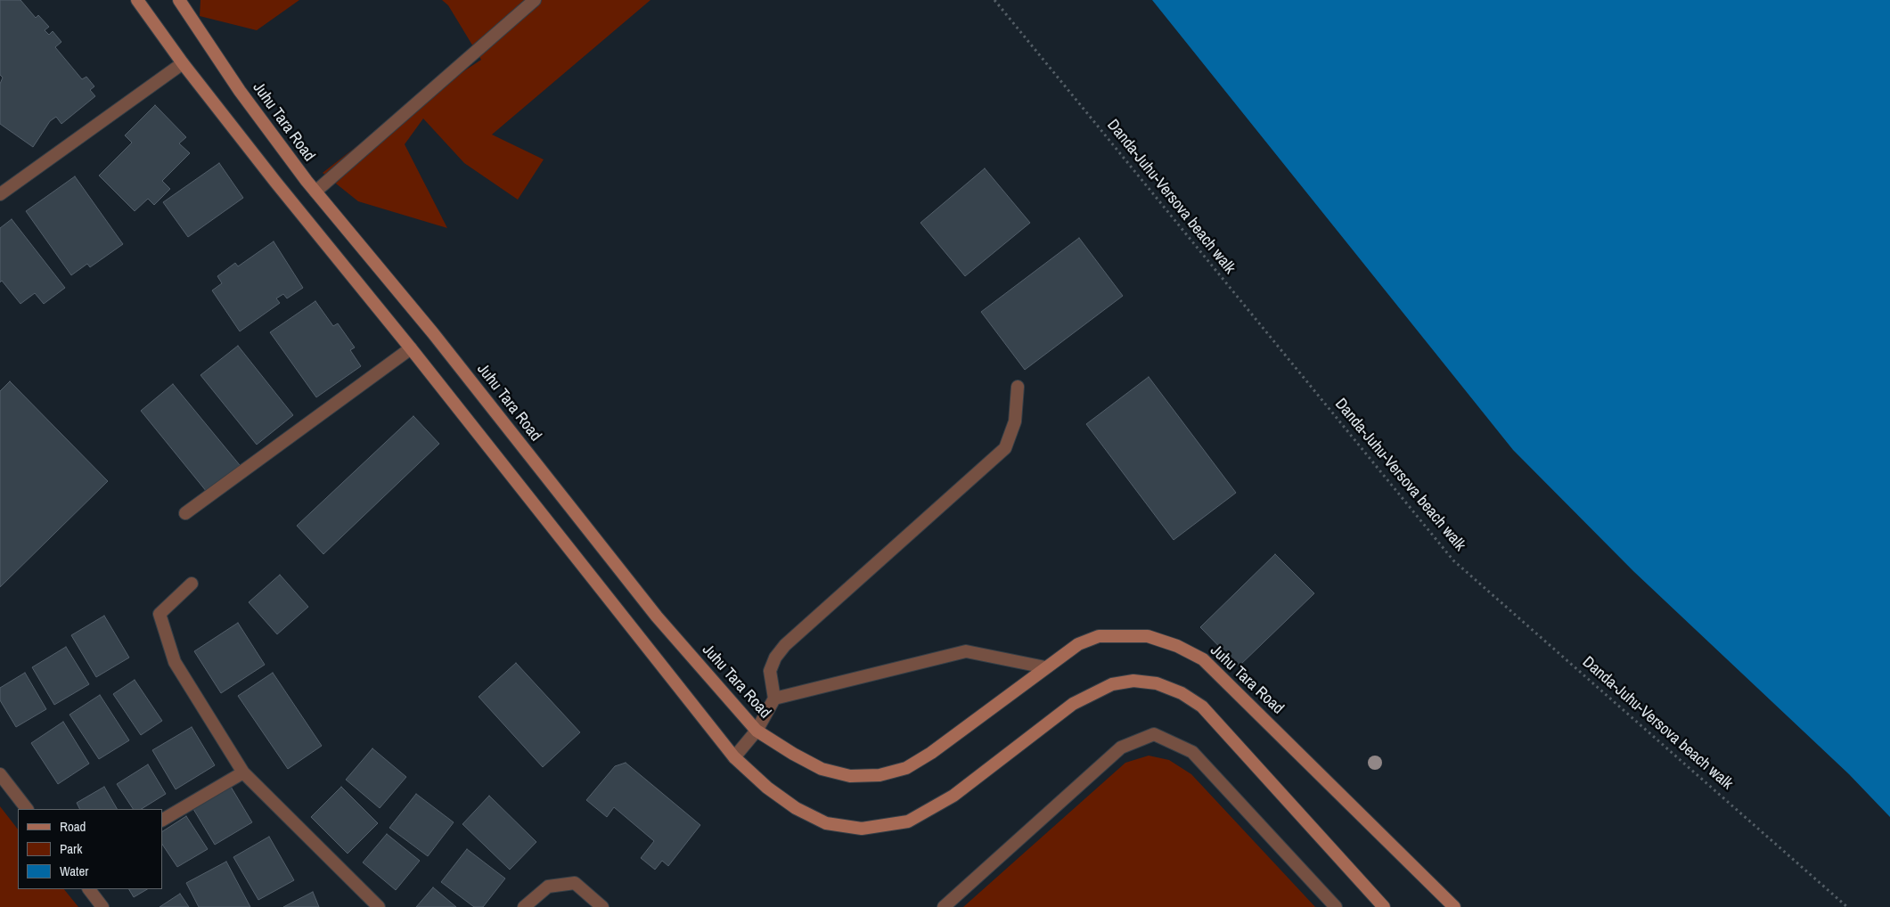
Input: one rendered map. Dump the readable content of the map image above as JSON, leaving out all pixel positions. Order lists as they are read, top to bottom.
{
  "streets": {
    "main road": ["Juhu Tara Road"],
    "path": ["Danda-Juhu-Versova beach walk"]
  },
  "legend": ["Road", "Park", "Water"]
}
